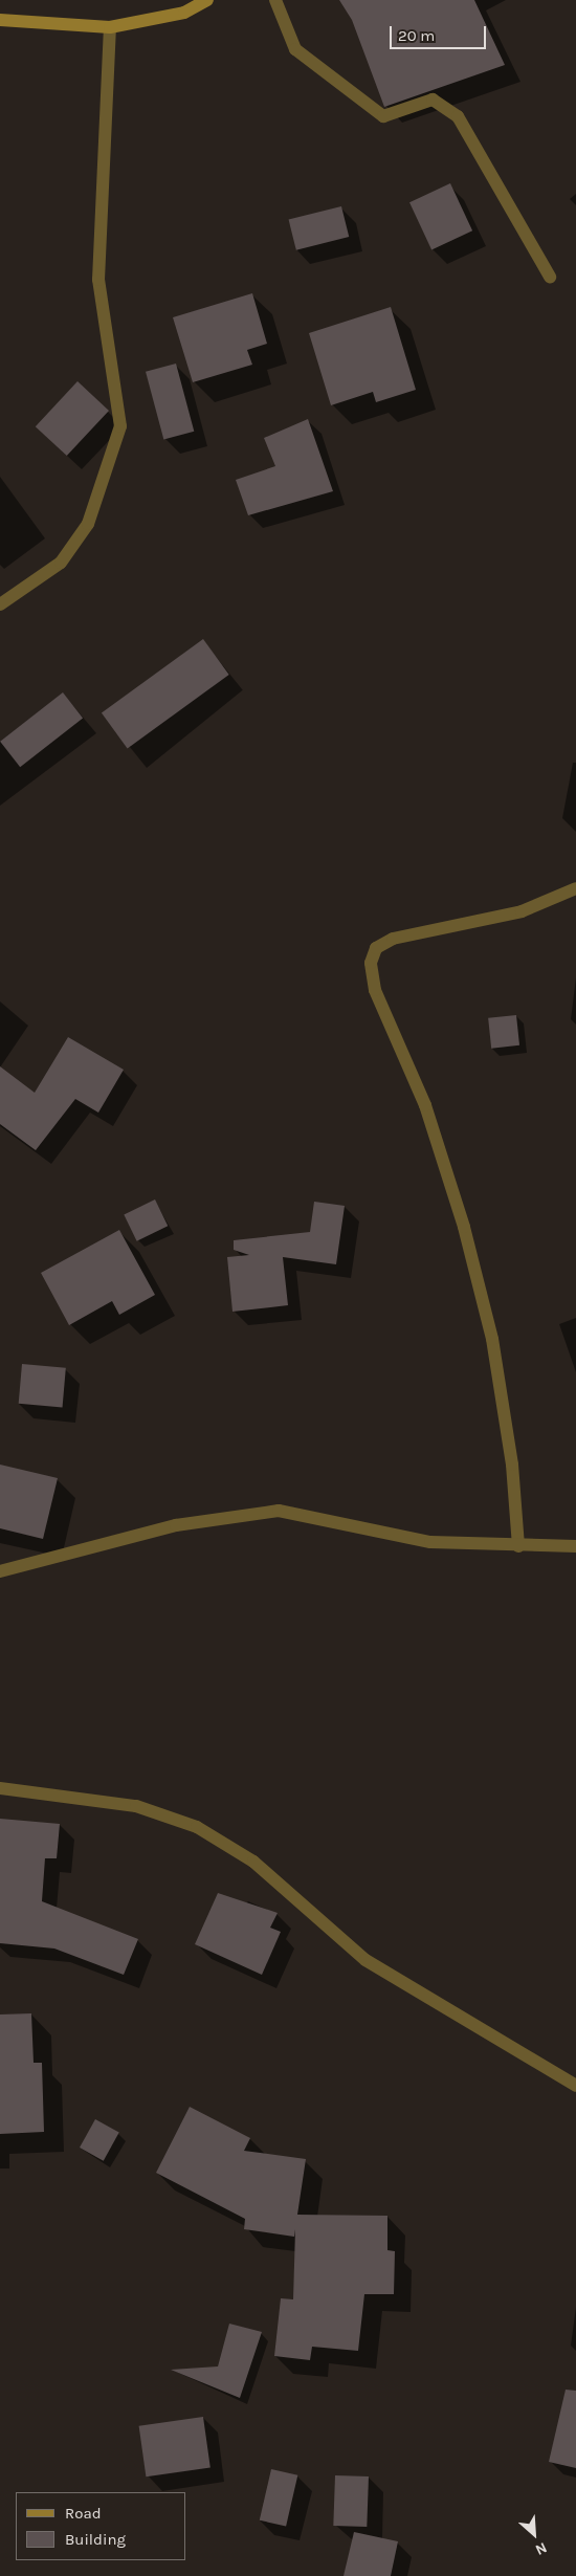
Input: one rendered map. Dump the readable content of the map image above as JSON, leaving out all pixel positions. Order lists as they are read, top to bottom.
{
  "legend": ["Road", "Building"],
  "scale_bar": "20 m",
  "north": "bottom right"
}
